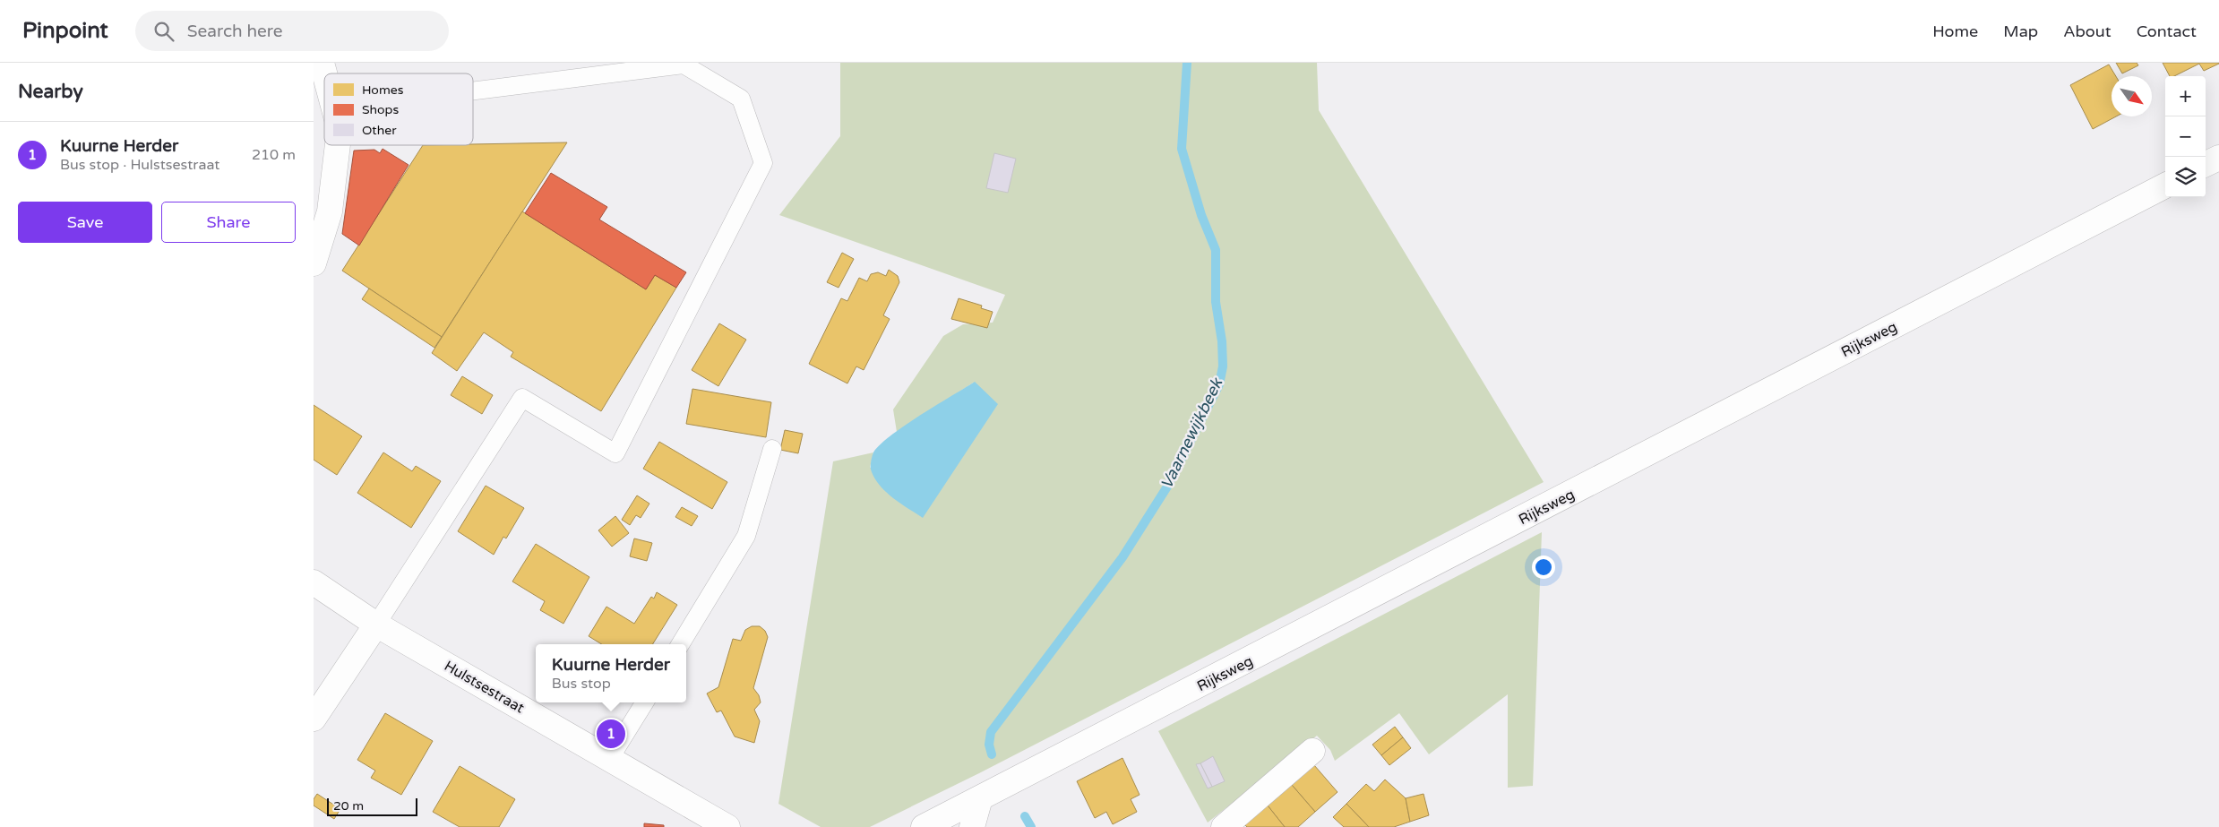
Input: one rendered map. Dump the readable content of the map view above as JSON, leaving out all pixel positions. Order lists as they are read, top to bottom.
{
  "streets": {
    "main road": ["Rijksweg", "Hulstsestraat"]
  },
  "water": ["Vaarnewijkbeek"],
  "legend": ["Homes", "Shops", "Other"],
  "scale_bar": "20 m",
  "north": "bottom right",
  "page": {
    "header": "Pinpoint",
    "search": "Search here",
    "nav": [
      "Home",
      "Map",
      "About",
      "Contact"
    ],
    "heading": "Nearby",
    "map_buttons": ["+", "−"],
    "list": [
      {
        "mark": "1",
        "name": "Kuurne Herder",
        "note": "Bus stop · Hulstsestraat",
        "value": "210 m"
      }
    ],
    "buttons": ["Save", "Share"],
    "popup": ["Kuurne Herder", "Bus stop"],
    "pins": "1",
    "scale": "20 m"
  }
}
